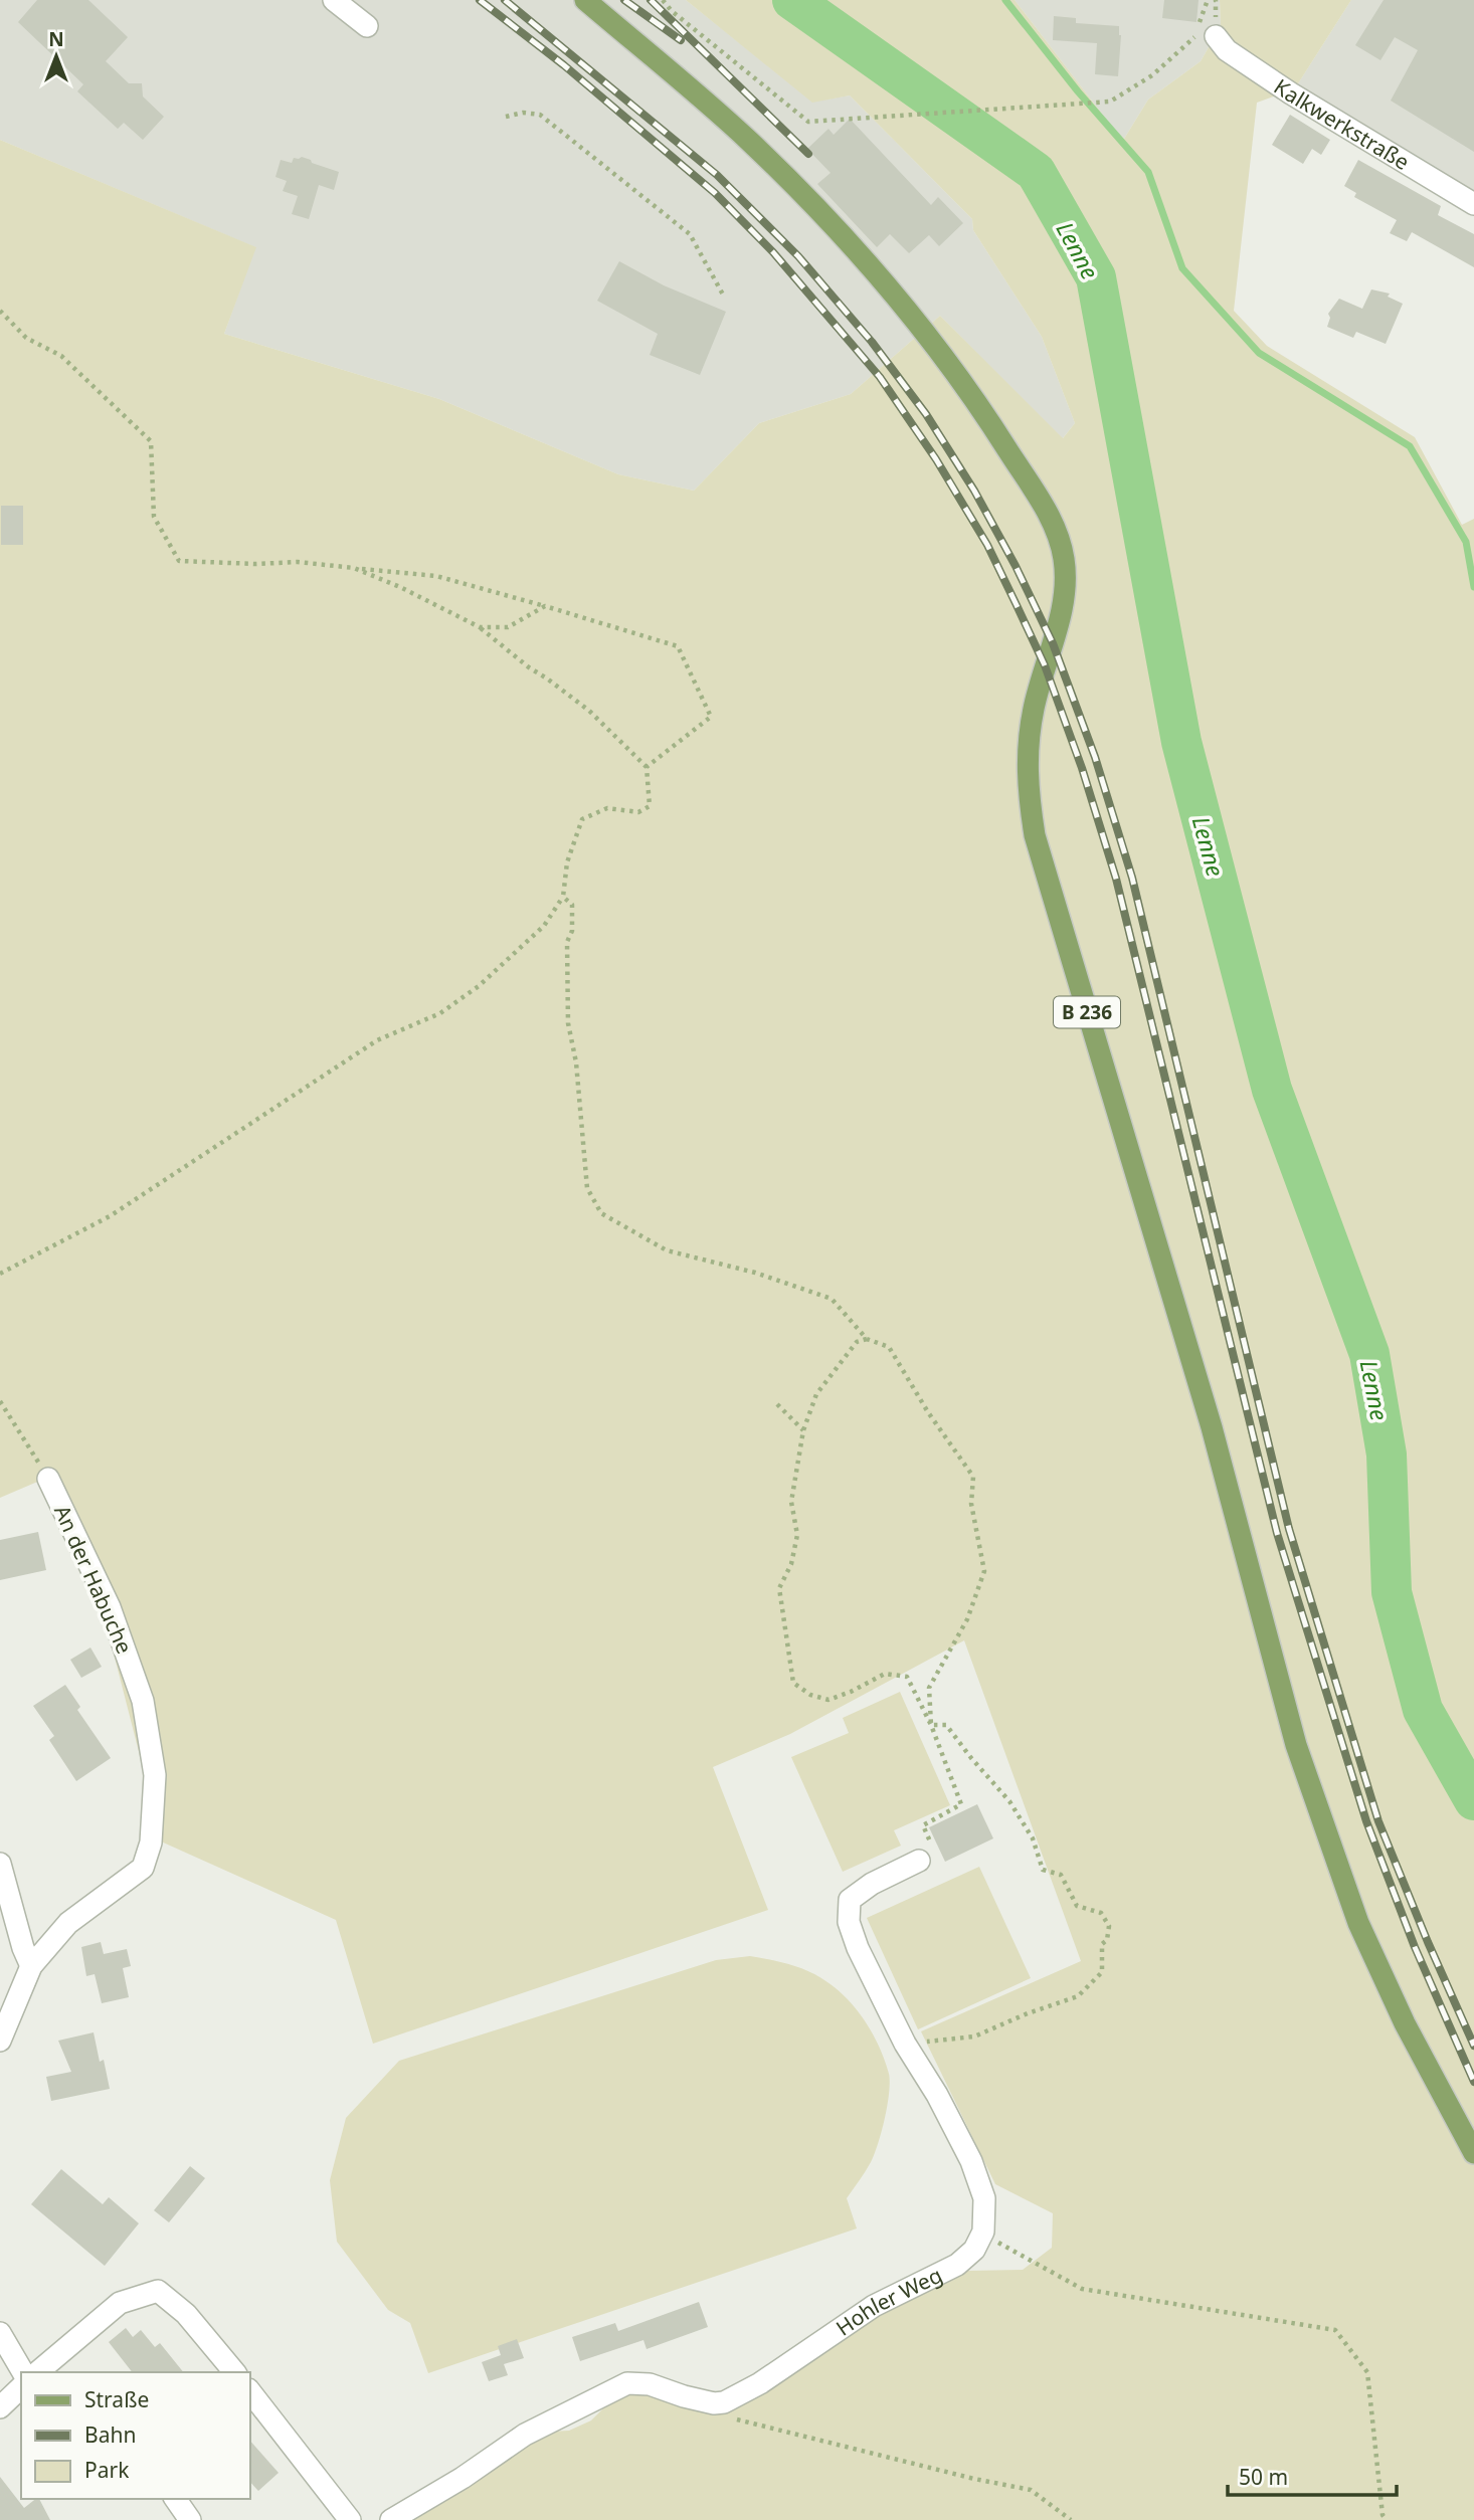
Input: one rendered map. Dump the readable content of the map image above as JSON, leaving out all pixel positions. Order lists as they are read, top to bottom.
{
  "streets": {
    "main road": ["B 236"],
    "street": ["Kalkwerkstraße", "An der Habuche", "Hohler Weg"]
  },
  "water": ["Lenne"],
  "legend": ["Straße", "Bahn", "Park"],
  "scale_bar": "50 m",
  "north": "top"
}
